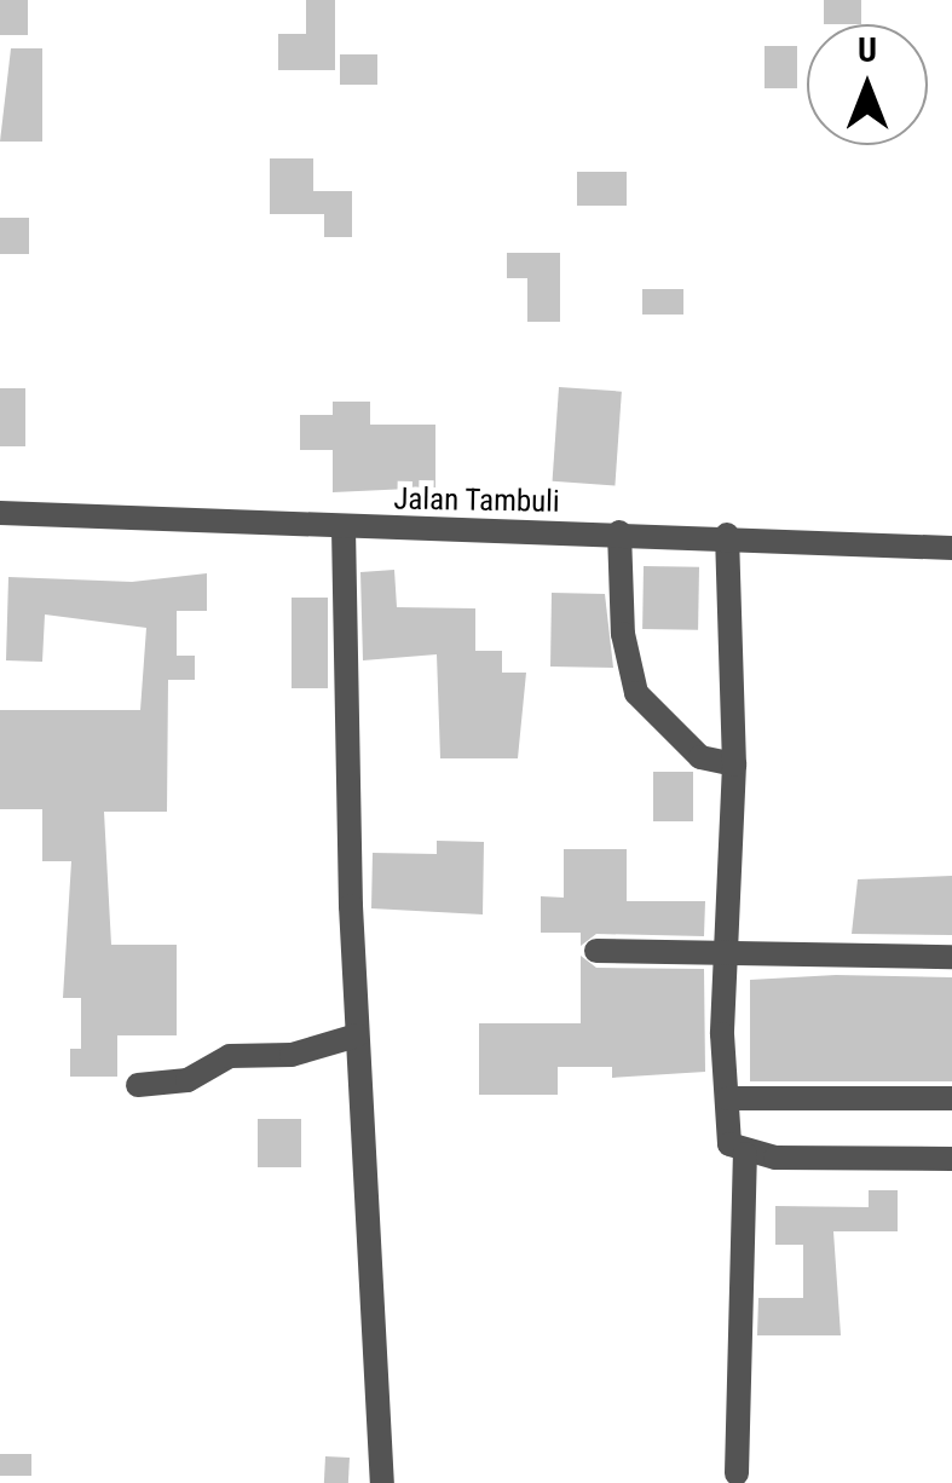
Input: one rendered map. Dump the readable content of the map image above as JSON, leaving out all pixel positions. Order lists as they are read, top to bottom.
{
  "streets": {
    "street": ["Jalan Tambuli"]
  },
  "north": "top"
}
